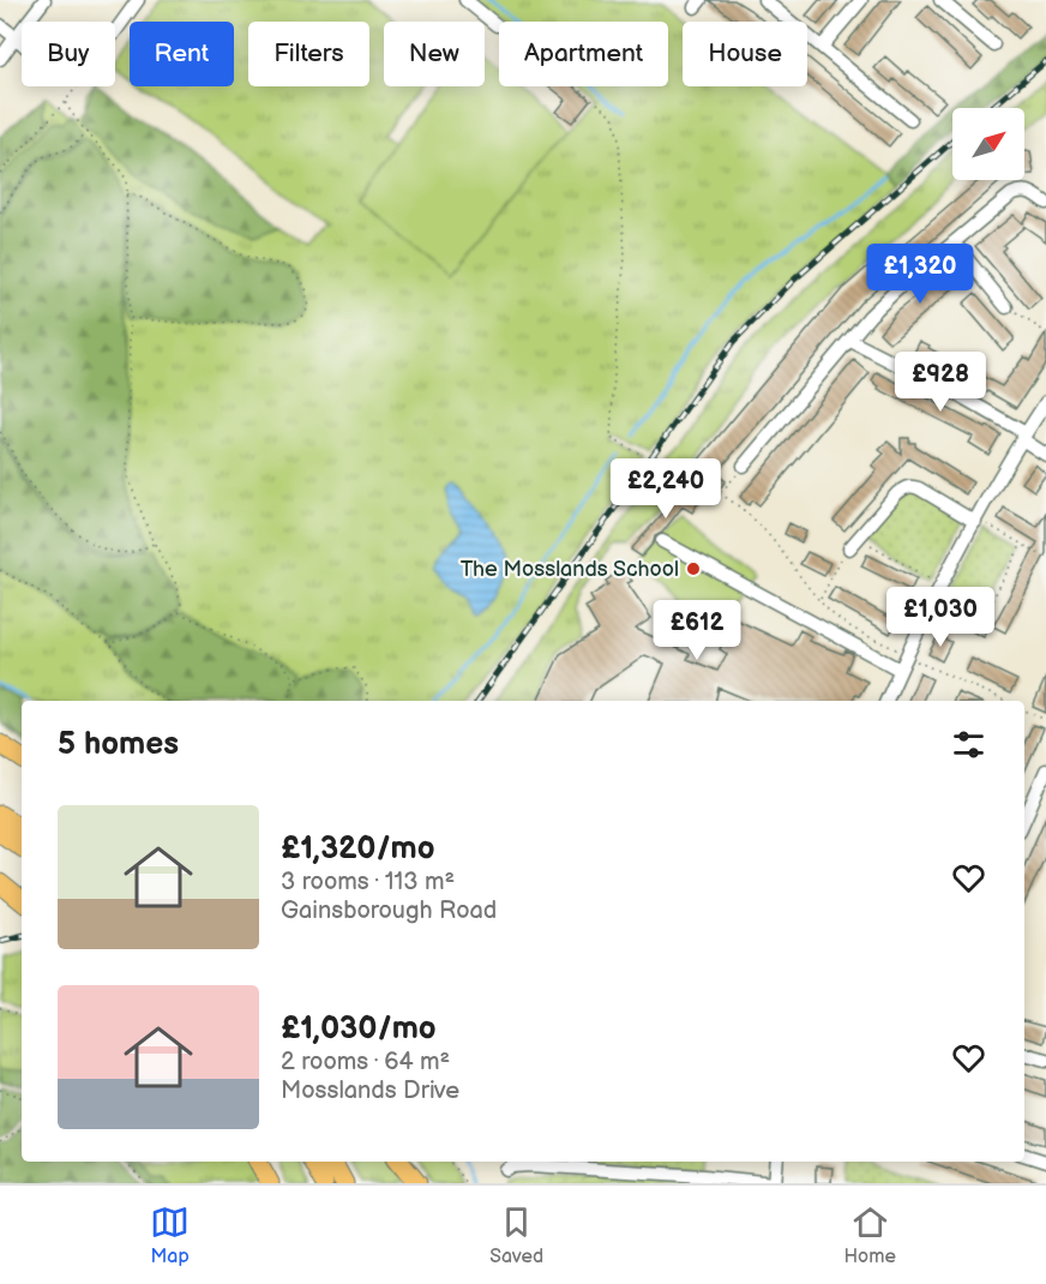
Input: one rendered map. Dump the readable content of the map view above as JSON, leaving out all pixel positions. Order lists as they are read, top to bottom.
{
  "places": ["The Mosslands School"],
  "north": "top right",
  "page": {
    "chip": [
      "Buy",
      "Rent",
      "Filters",
      "New",
      "Apartment",
      "House"
    ],
    "price": [
      "£1,320",
      "£928",
      "£2,240",
      "£1,030",
      "£612"
    ],
    "heading": "5 homes",
    "list": [
      {
        "name": "£1,320/mo",
        "note": "3 rooms · 113 m² · Gainsborough Road"
      },
      {
        "name": "£1,030/mo",
        "note": "2 rooms · 64 m² · Mosslands Drive"
      }
    ],
    "tabs": ["Map", "Saved", "Home"]
  }
}
